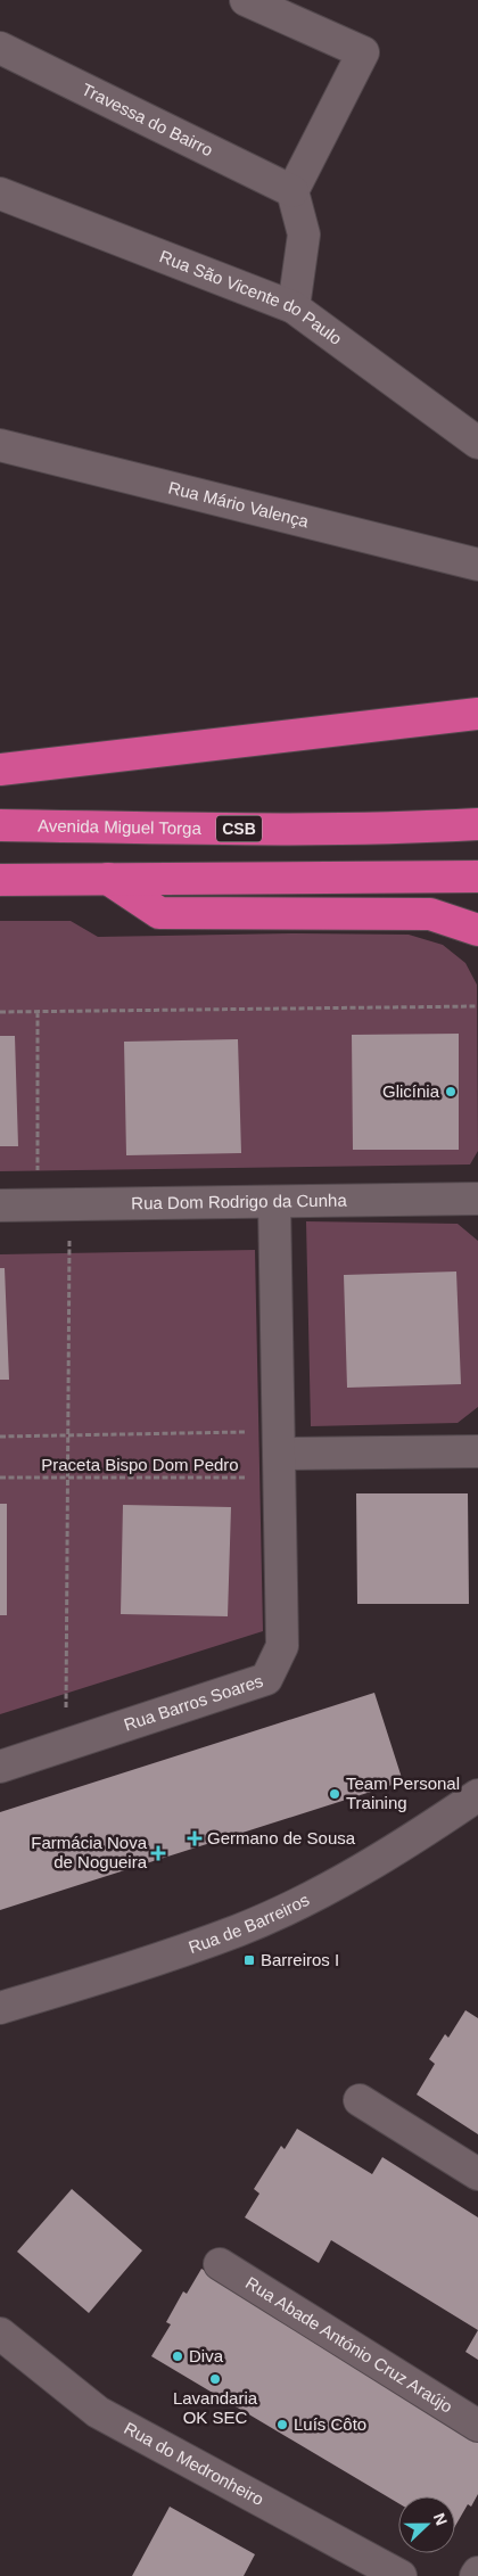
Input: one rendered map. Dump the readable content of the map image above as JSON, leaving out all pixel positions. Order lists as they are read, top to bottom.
{
  "streets": {
    "highway": ["Avenida Miguel Torga", "CSB"],
    "street": [
      "Travessa do Bairro",
      "Rua São Vicente do Paulo",
      "Rua Mário Valença",
      "Rua Dom Rodrigo da Cunha",
      "Rua Barros Soares",
      "Rua de Barreiros",
      "Rua Abade António Cruz Araújo",
      "Rua do Medronheiro"
    ],
    "path": ["Praceta Bispo Dom Pedro"]
  },
  "crossings": [
    ["Rua Dom Rodrigo da Cunha", "Rua Barros Soares"],
    ["Praceta Bispo Dom Pedro", "Rua Barros Soares"]
  ],
  "places": {
    "other": [
      "Glicínia",
      "Team Personal Training",
      "Diva",
      "Lavandaria OK SEC",
      "Luís Côto"
    ],
    "health": ["Germano de Sousa", "Farmácia Nova de Nogueira"],
    "transit": ["Barreiros I"]
  },
  "north": "right"
}
